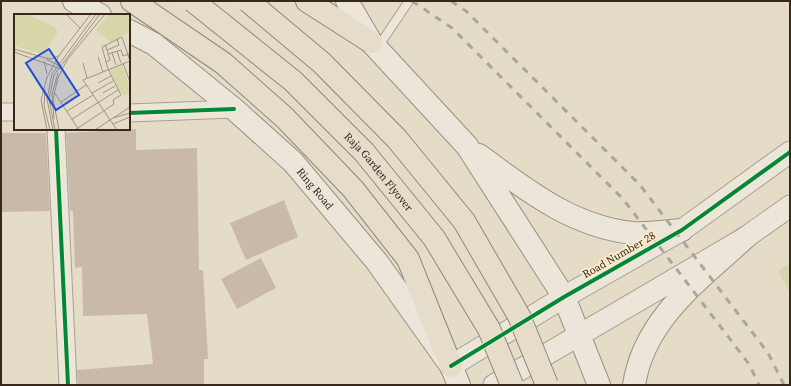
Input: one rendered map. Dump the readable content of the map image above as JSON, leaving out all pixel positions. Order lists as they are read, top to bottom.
{
  "streets": {
    "main road": ["Raja Garden Flyover", "Ring Road"],
    "street": ["Road Number 28"]
  },
  "crossings": [
    ["Ring Road", "Road Number 28"]
  ]
}
